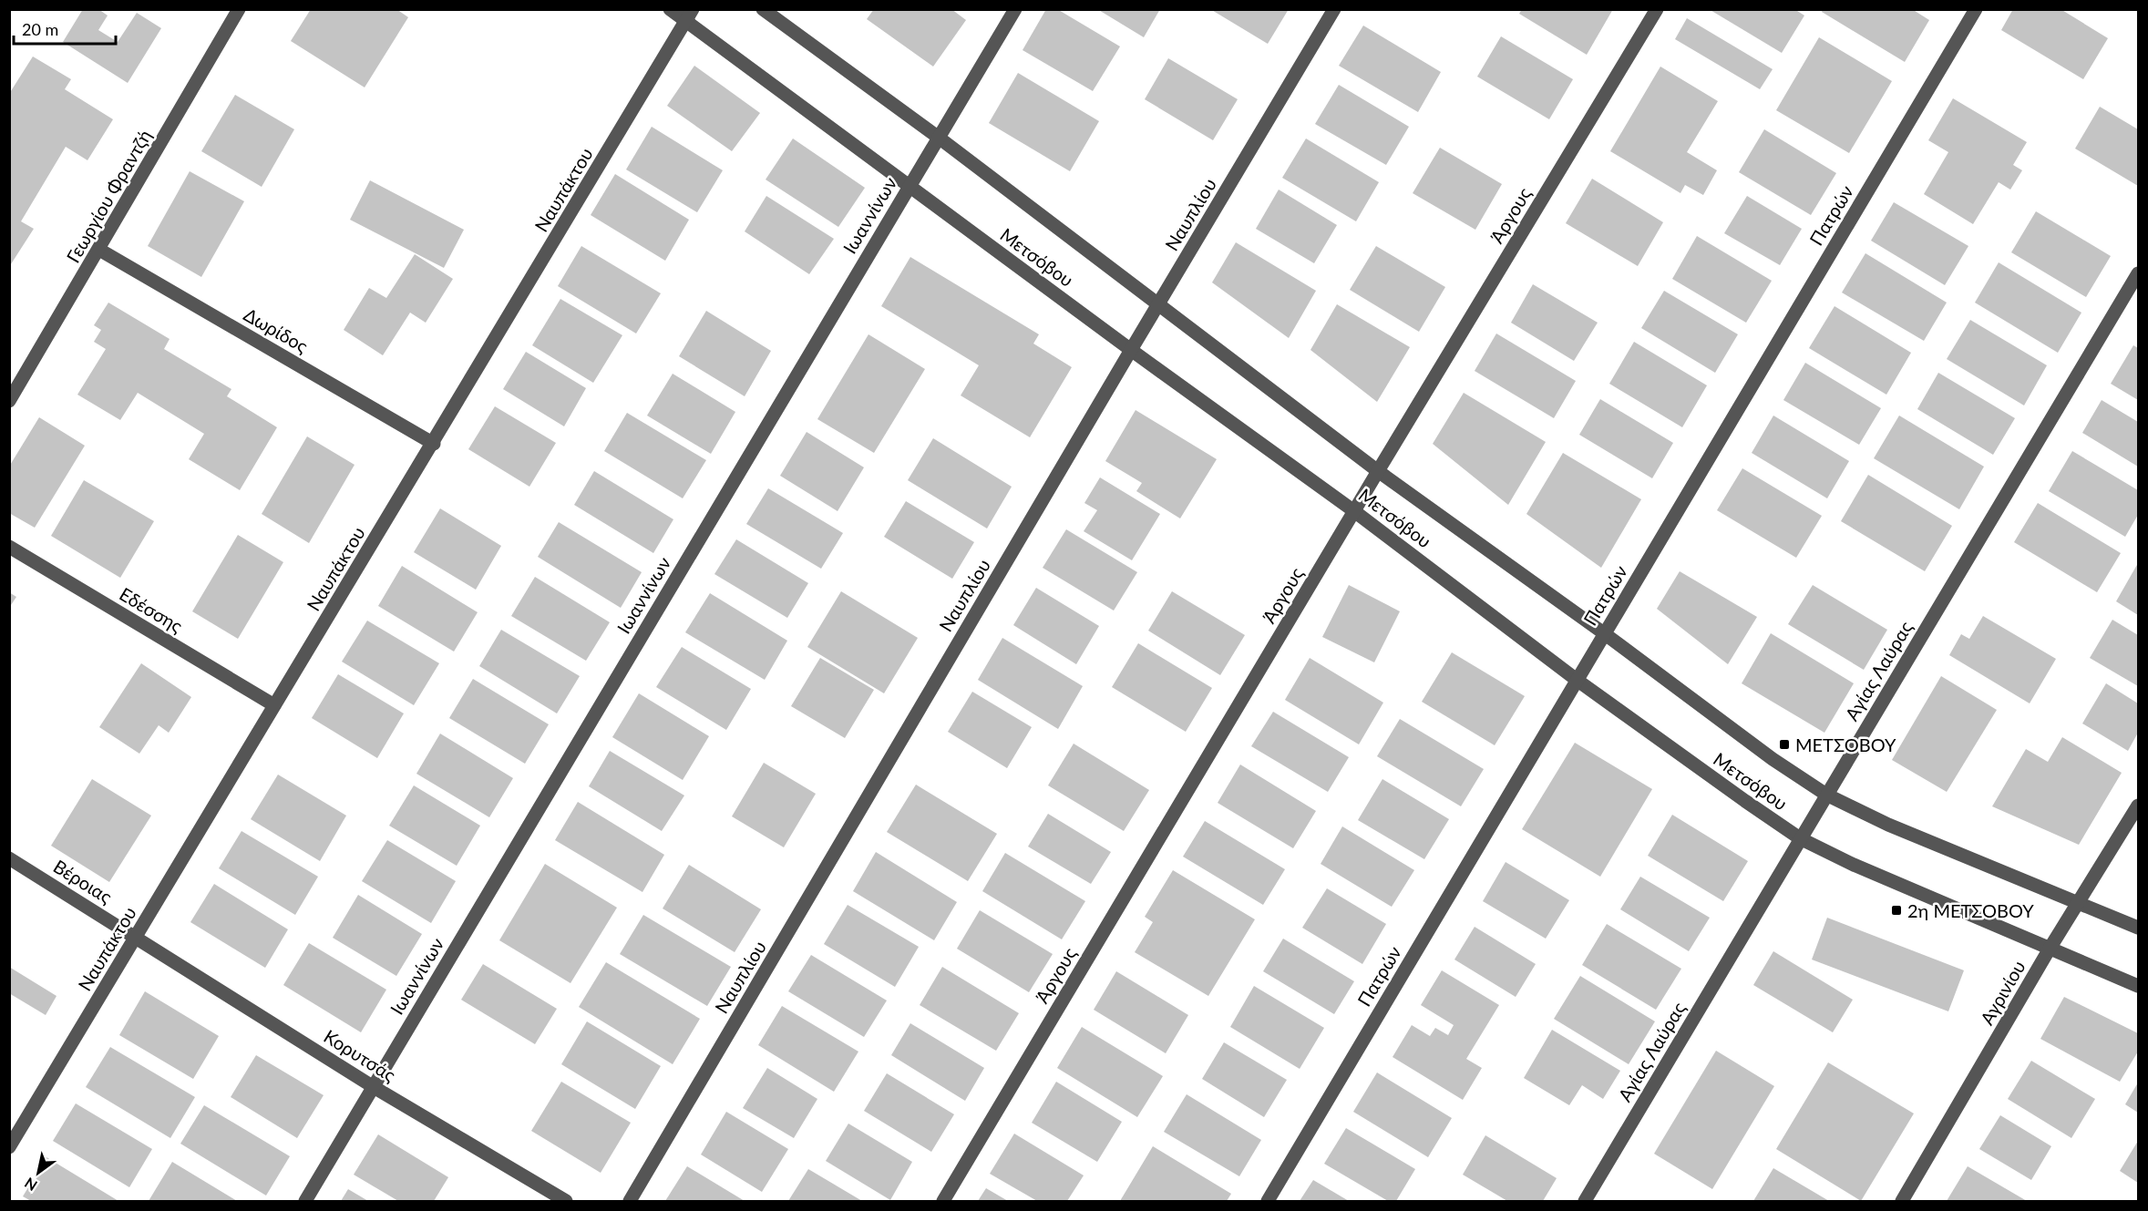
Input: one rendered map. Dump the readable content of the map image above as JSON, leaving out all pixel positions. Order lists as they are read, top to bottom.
{
  "streets": {
    "street": [
      "Ναυπάκτου",
      "Γεωργίου Φραντζή",
      "Ναυπλίου",
      "Ιωαννίνων",
      "Άργους",
      "Πατρών",
      "Μετσόβου",
      "Δωρίδος",
      "Εδέσσης",
      "Αγίας Λαύρας",
      "Βέροιας",
      "Αγρινίου",
      "Κορυτσάς"
    ]
  },
  "crossings": [
    ["Ναυπάκτου", "Μετσόβου"],
    ["Ναυπάκτου", "Δωρίδος"],
    ["Ναυπάκτου", "Εδέσσης"],
    ["Ναυπάκτου", "Βέροιας"],
    ["Ναυπάκτου", "Κορυτσάς"],
    ["Γεωργίου Φραντζή", "Δωρίδος"],
    ["Ναυπλίου", "Μετσόβου"],
    ["Ιωαννίνων", "Μετσόβου"],
    ["Ιωαννίνων", "Κορυτσάς"],
    ["Άργους", "Μετσόβου"],
    ["Πατρών", "Μετσόβου"],
    ["Μετσόβου", "Αγίας Λαύρας"],
    ["Μετσόβου", "Αγρινίου"],
    ["Βέροιας", "Κορυτσάς"]
  ],
  "places": {
    "transit": ["ΜΕΤΣΟΒΟΥ", "2η ΜΕΤΣΟΒΟΥ"]
  },
  "scale_bar": "20 m",
  "north": "bottom left"
}
